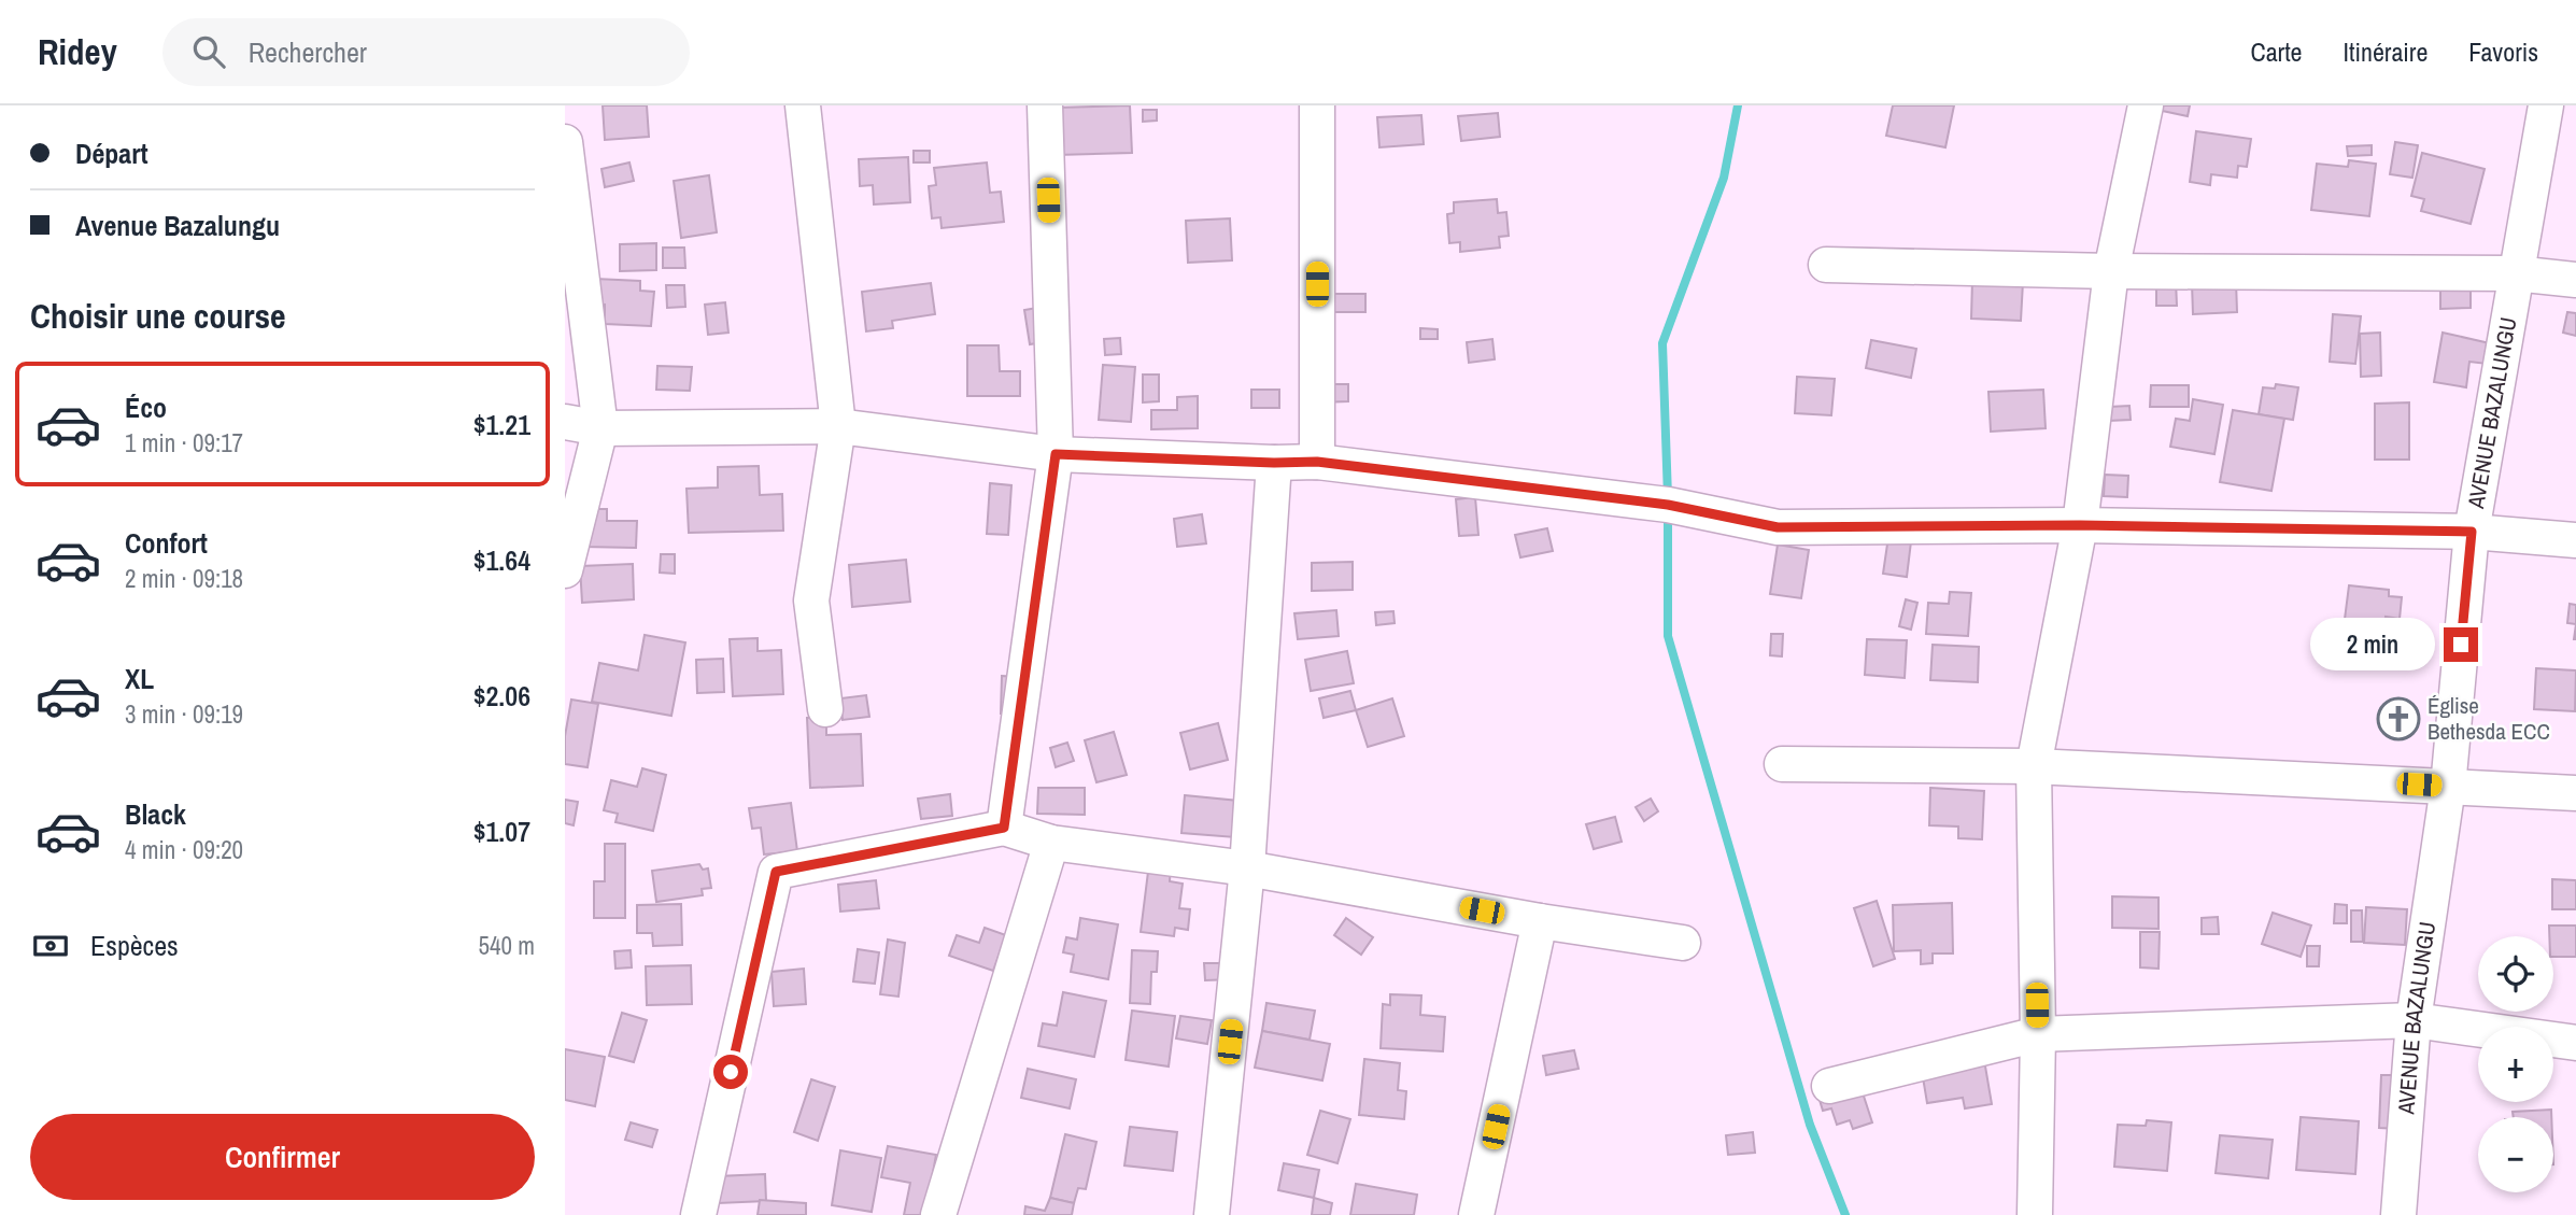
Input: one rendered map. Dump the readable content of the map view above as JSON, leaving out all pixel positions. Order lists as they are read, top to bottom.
{
  "streets": {
    "street": ["AVENUE BAZALUNGU"]
  },
  "places": {
    "church": ["Église Bethesda ECC"]
  },
  "page": {
    "header": "Ridey",
    "search": "Rechercher",
    "nav": ["Carte", "Itinéraire", "Favoris"],
    "banner": ["Départ", "Avenue Bazalungu"],
    "heading": "Choisir une course",
    "list": [
      {
        "name": "Éco",
        "note": "1 min · 09:17",
        "value": "$1.21"
      },
      {
        "name": "Confort",
        "note": "2 min · 09:18",
        "value": "$1.64"
      },
      {
        "name": "XL",
        "note": "3 min · 09:19",
        "value": "$2.06"
      },
      {
        "name": "Black",
        "note": "4 min · 09:20",
        "value": "$1.07"
      }
    ],
    "bubble": "2 min",
    "pay": ["Espèces", "540 m"],
    "map_buttons": ["+", "−"],
    "buttons": "Confirmer"
  }
}
